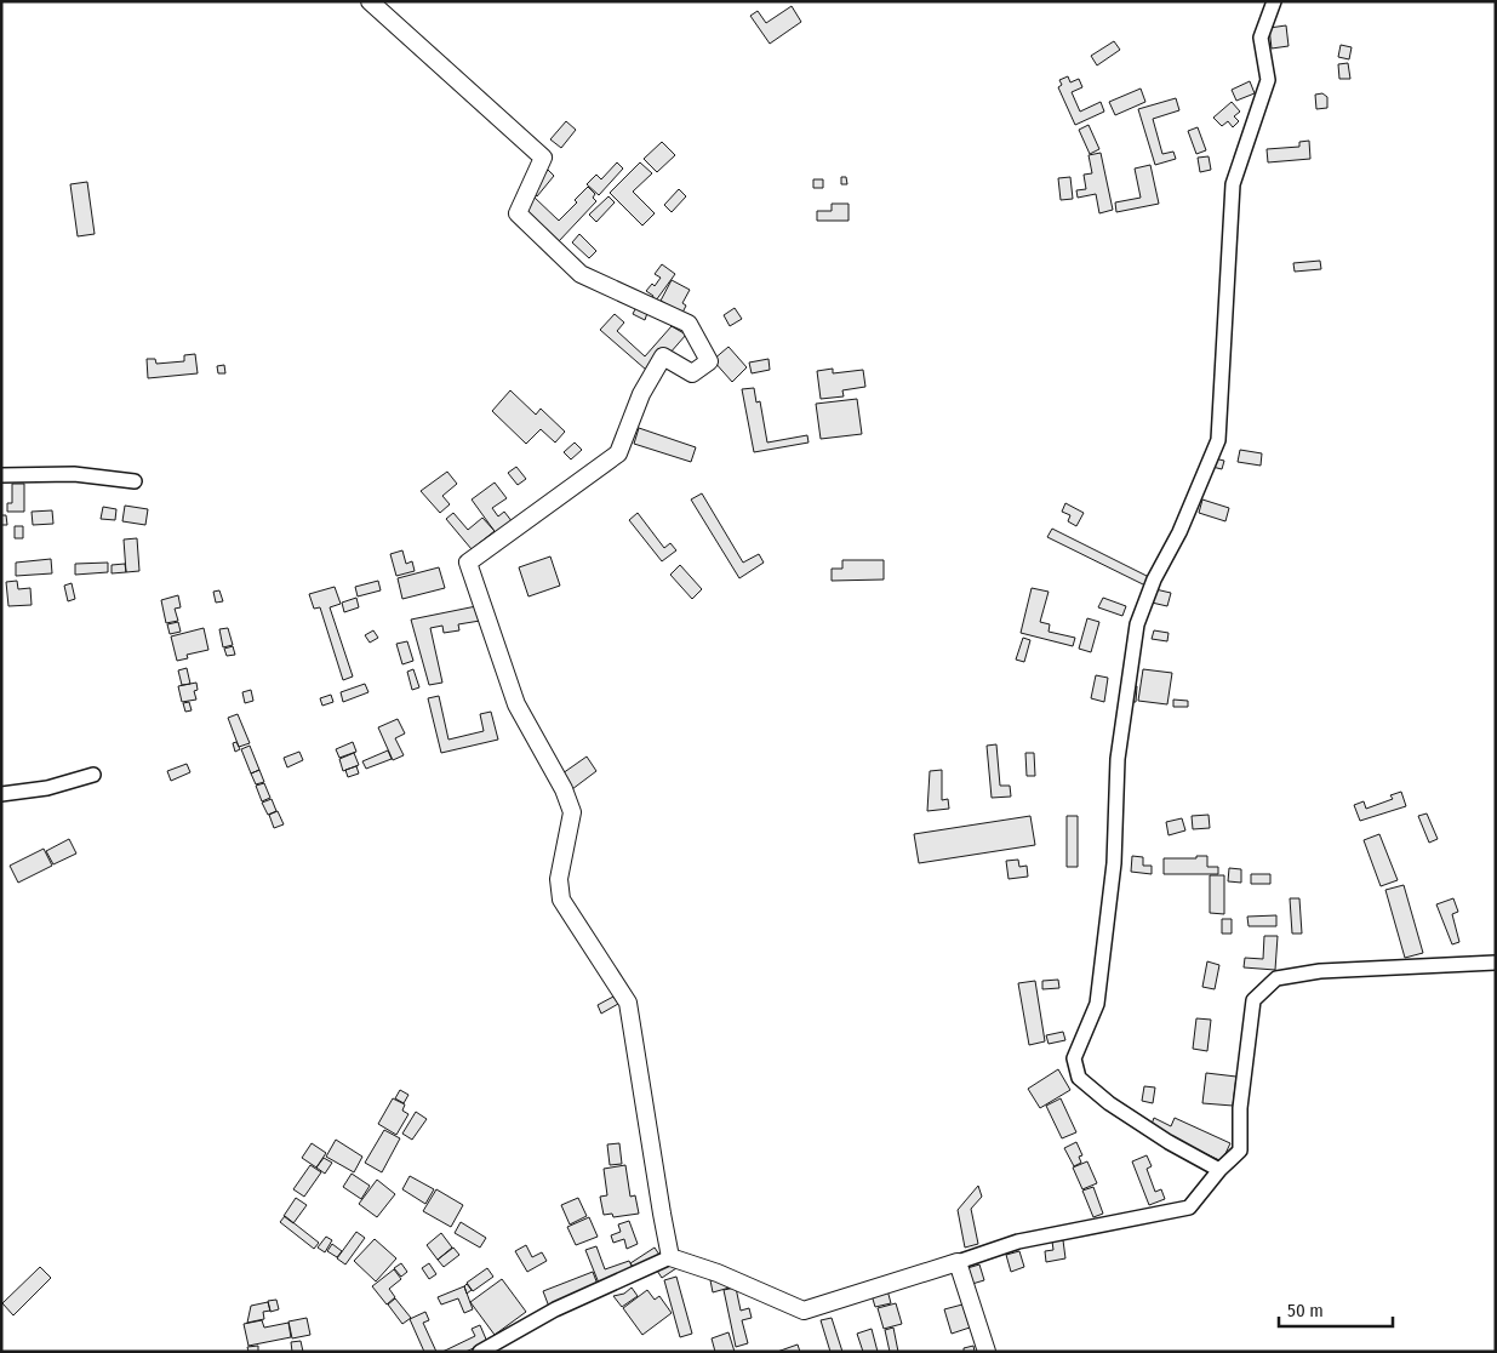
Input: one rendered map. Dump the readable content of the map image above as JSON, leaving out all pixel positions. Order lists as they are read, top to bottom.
{
  "scale_bar": "50 m"
}
